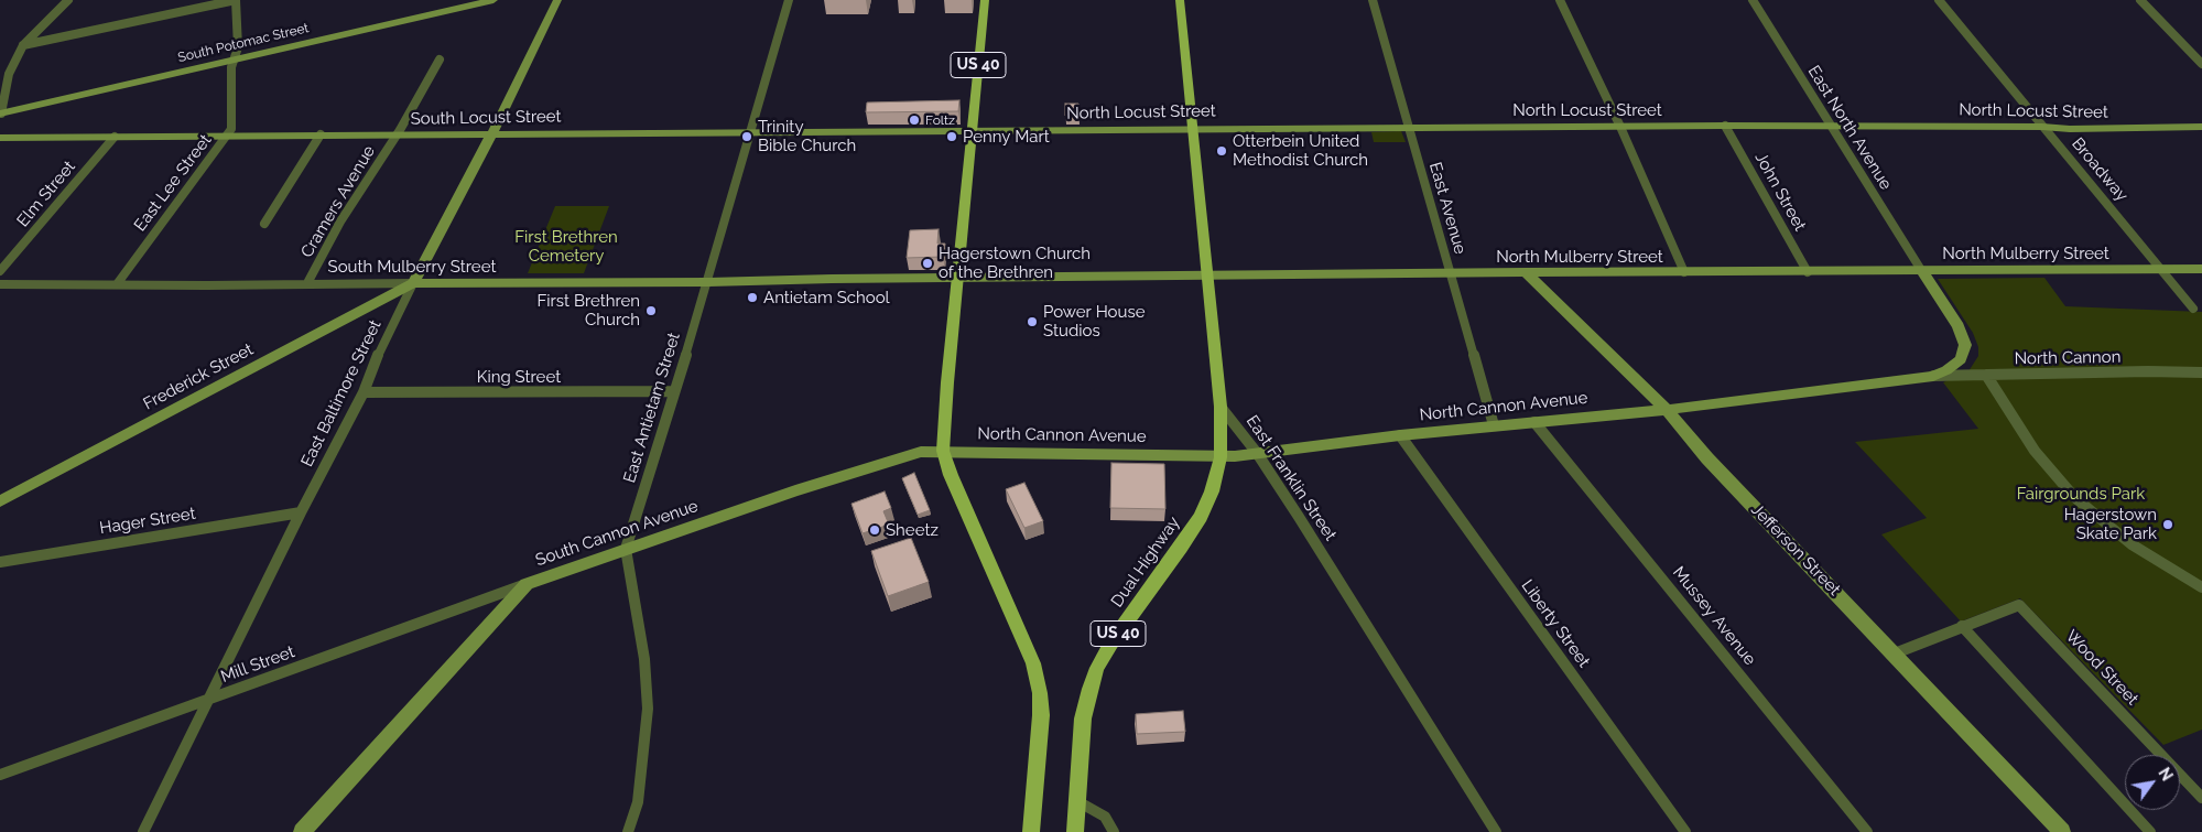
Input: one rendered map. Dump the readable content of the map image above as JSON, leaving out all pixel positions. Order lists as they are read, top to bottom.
{
  "streets": {
    "main road": ["US 40", "Dual Highway"],
    "street": [
      "South Potomac Street",
      "North Locust Street",
      "South Locust Street",
      "East North Avenue",
      "Broadway",
      "East Lee Street",
      "John Street",
      "Elm Street",
      "Cramers Avenue",
      "East Avenue",
      "North Mulberry Street",
      "South Mulberry Street",
      "North Cannon",
      "Frederick Street",
      "King Street",
      "East Baltimore Street",
      "North Cannon Avenue",
      "East Antietam Street",
      "East Franklin Street",
      "Hager Street",
      "South Cannon Avenue",
      "Jefferson Street",
      "Mussey Avenue",
      "Liberty Street",
      "Mill Street",
      "Wood Street"
    ]
  },
  "crossings": [
    ["South Potomac Street", "East Lee Street"],
    ["US 40", "North Locust Street"],
    ["US 40", "South Locust Street"],
    ["US 40", "North Mulberry Street"],
    ["US 40", "South Mulberry Street"],
    ["US 40", "North Cannon Avenue"],
    ["US 40", "East Franklin Street"],
    ["US 40", "South Cannon Avenue"],
    ["US 40", "Dual Highway"],
    ["North Locust Street", "South Locust Street"],
    ["North Locust Street", "East North Avenue"],
    ["North Locust Street", "Broadway"],
    ["North Locust Street", "John Street"],
    ["North Locust Street", "East Avenue"],
    ["South Locust Street", "East Lee Street"],
    ["South Locust Street", "Elm Street"],
    ["South Locust Street", "Cramers Avenue"],
    ["South Locust Street", "East Baltimore Street"],
    ["South Locust Street", "East Antietam Street"],
    ["East North Avenue", "North Mulberry Street"],
    ["East North Avenue", "North Cannon Avenue"],
    ["Broadway", "North Mulberry Street"],
    ["East Lee Street", "South Mulberry Street"],
    ["John Street", "North Mulberry Street"],
    ["Cramers Avenue", "South Mulberry Street"],
    ["East Avenue", "North Mulberry Street"],
    ["East Avenue", "North Cannon Avenue"],
    ["North Mulberry Street", "South Mulberry Street"],
    ["North Mulberry Street", "North Cannon Avenue"],
    ["North Mulberry Street", "Jefferson Street"],
    ["South Mulberry Street", "Frederick Street"],
    ["South Mulberry Street", "East Baltimore Street"],
    ["South Mulberry Street", "East Antietam Street"],
    ["North Cannon", "North Cannon Avenue"],
    ["Frederick Street", "East Baltimore Street"],
    ["King Street", "East Baltimore Street"],
    ["King Street", "East Antietam Street"],
    ["East Baltimore Street", "Hager Street"],
    ["East Baltimore Street", "Mill Street"],
    ["North Cannon Avenue", "East Franklin Street"],
    ["North Cannon Avenue", "South Cannon Avenue"],
    ["North Cannon Avenue", "Jefferson Street"],
    ["North Cannon Avenue", "Dual Highway"],
    ["North Cannon Avenue", "Mussey Avenue"],
    ["North Cannon Avenue", "Liberty Street"],
    ["East Antietam Street", "South Cannon Avenue"],
    ["East Franklin Street", "Dual Highway"],
    ["South Cannon Avenue", "Mill Street"],
    ["Jefferson Street", "Wood Street"]
  ],
  "parks": ["First Brethren Cemetery", "Fairgrounds Park"],
  "places": [
    "Foltz",
    "Trinity Bible Church",
    "Penny Mart",
    "Otterbein United Methodist Church",
    "Hagerstown Church of the Brethren",
    "Antietam School",
    "First Brethren Church",
    "Power House Studios",
    "Hagerstown Skate Park",
    "Sheetz"
  ],
  "north": "top right"
}
